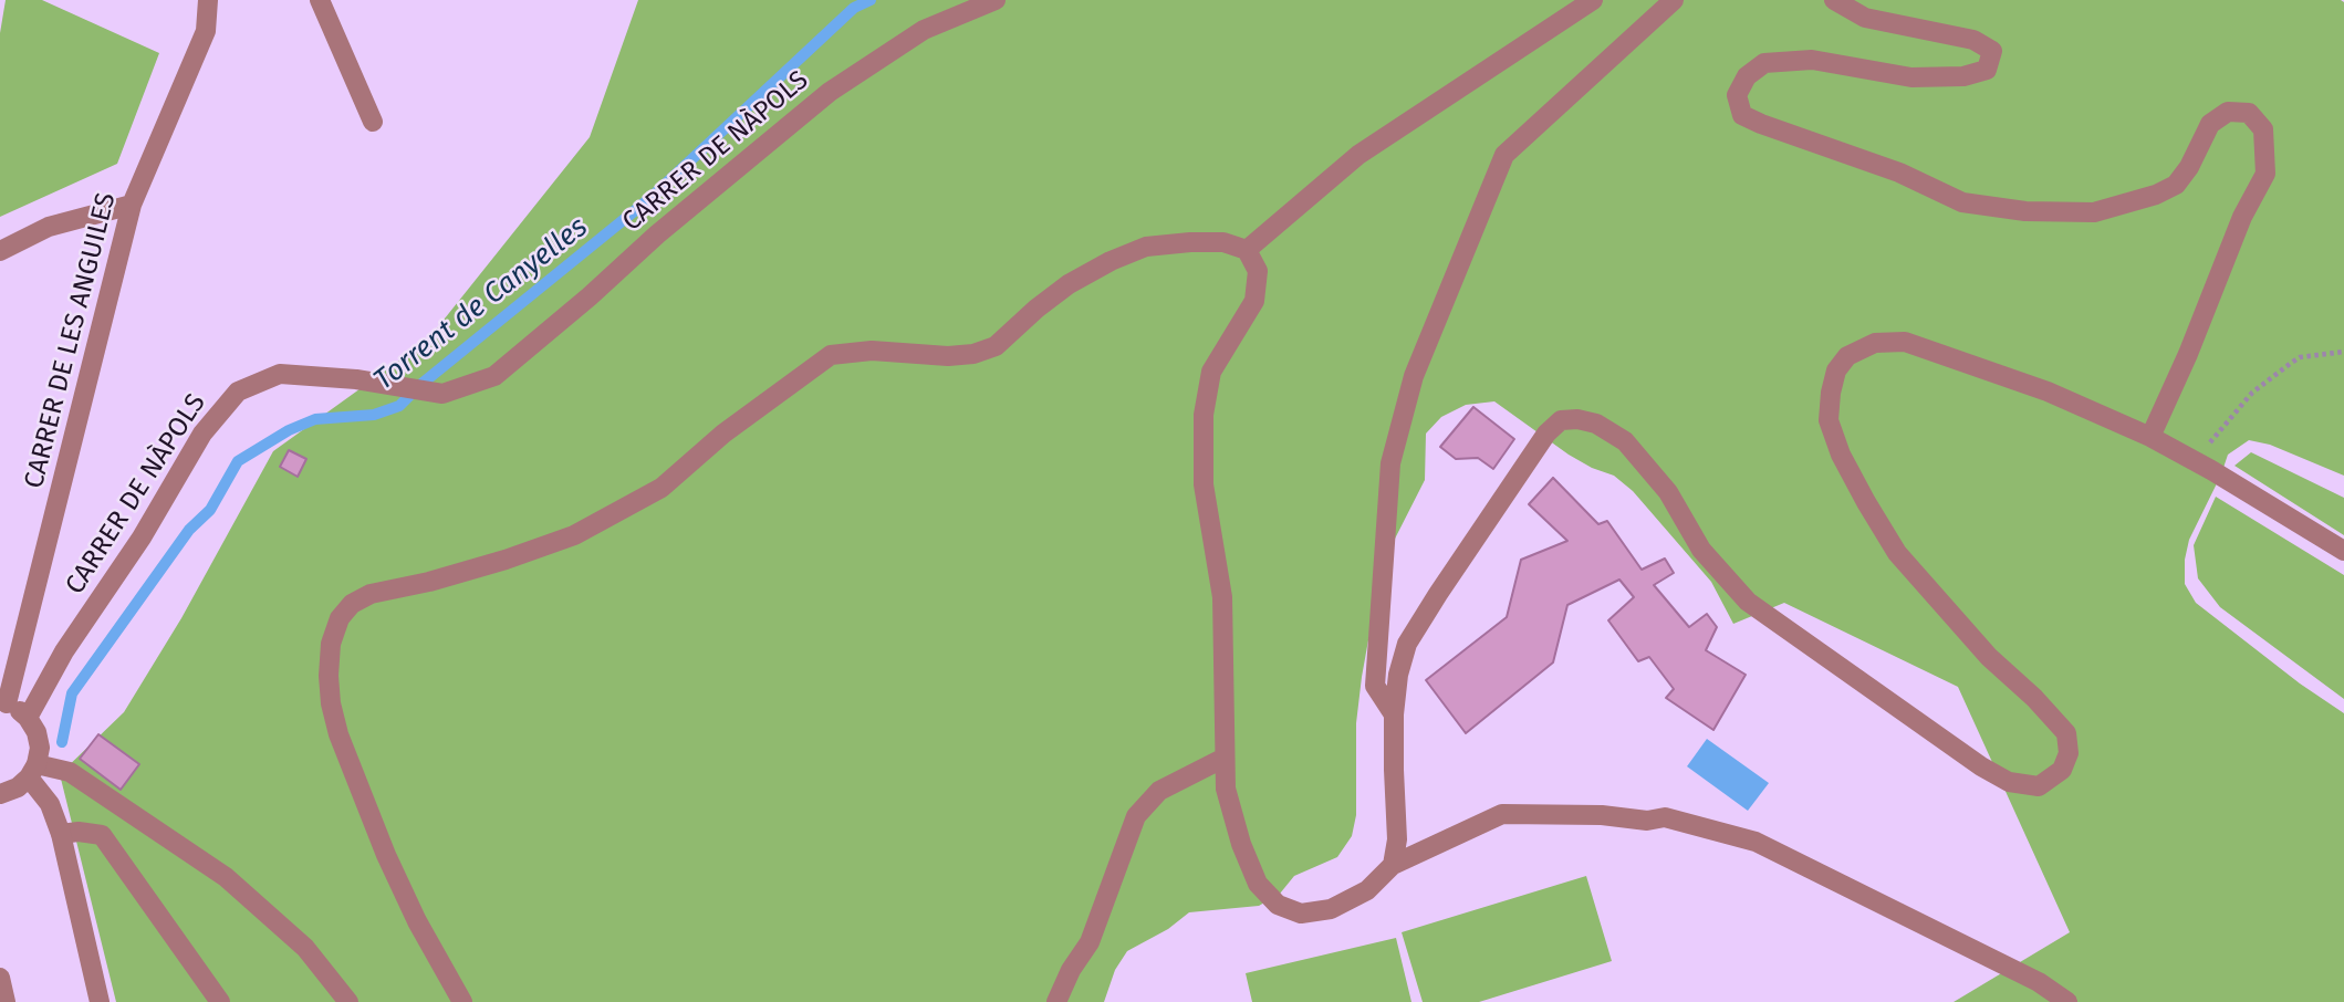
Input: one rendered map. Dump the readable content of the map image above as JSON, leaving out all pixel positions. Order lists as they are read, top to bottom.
{
  "streets": {
    "street": ["CARRER DE NÀPOLS", "CARRER DE LES ANGUILES"]
  },
  "water": ["Torrent de Canyelles"]
}
